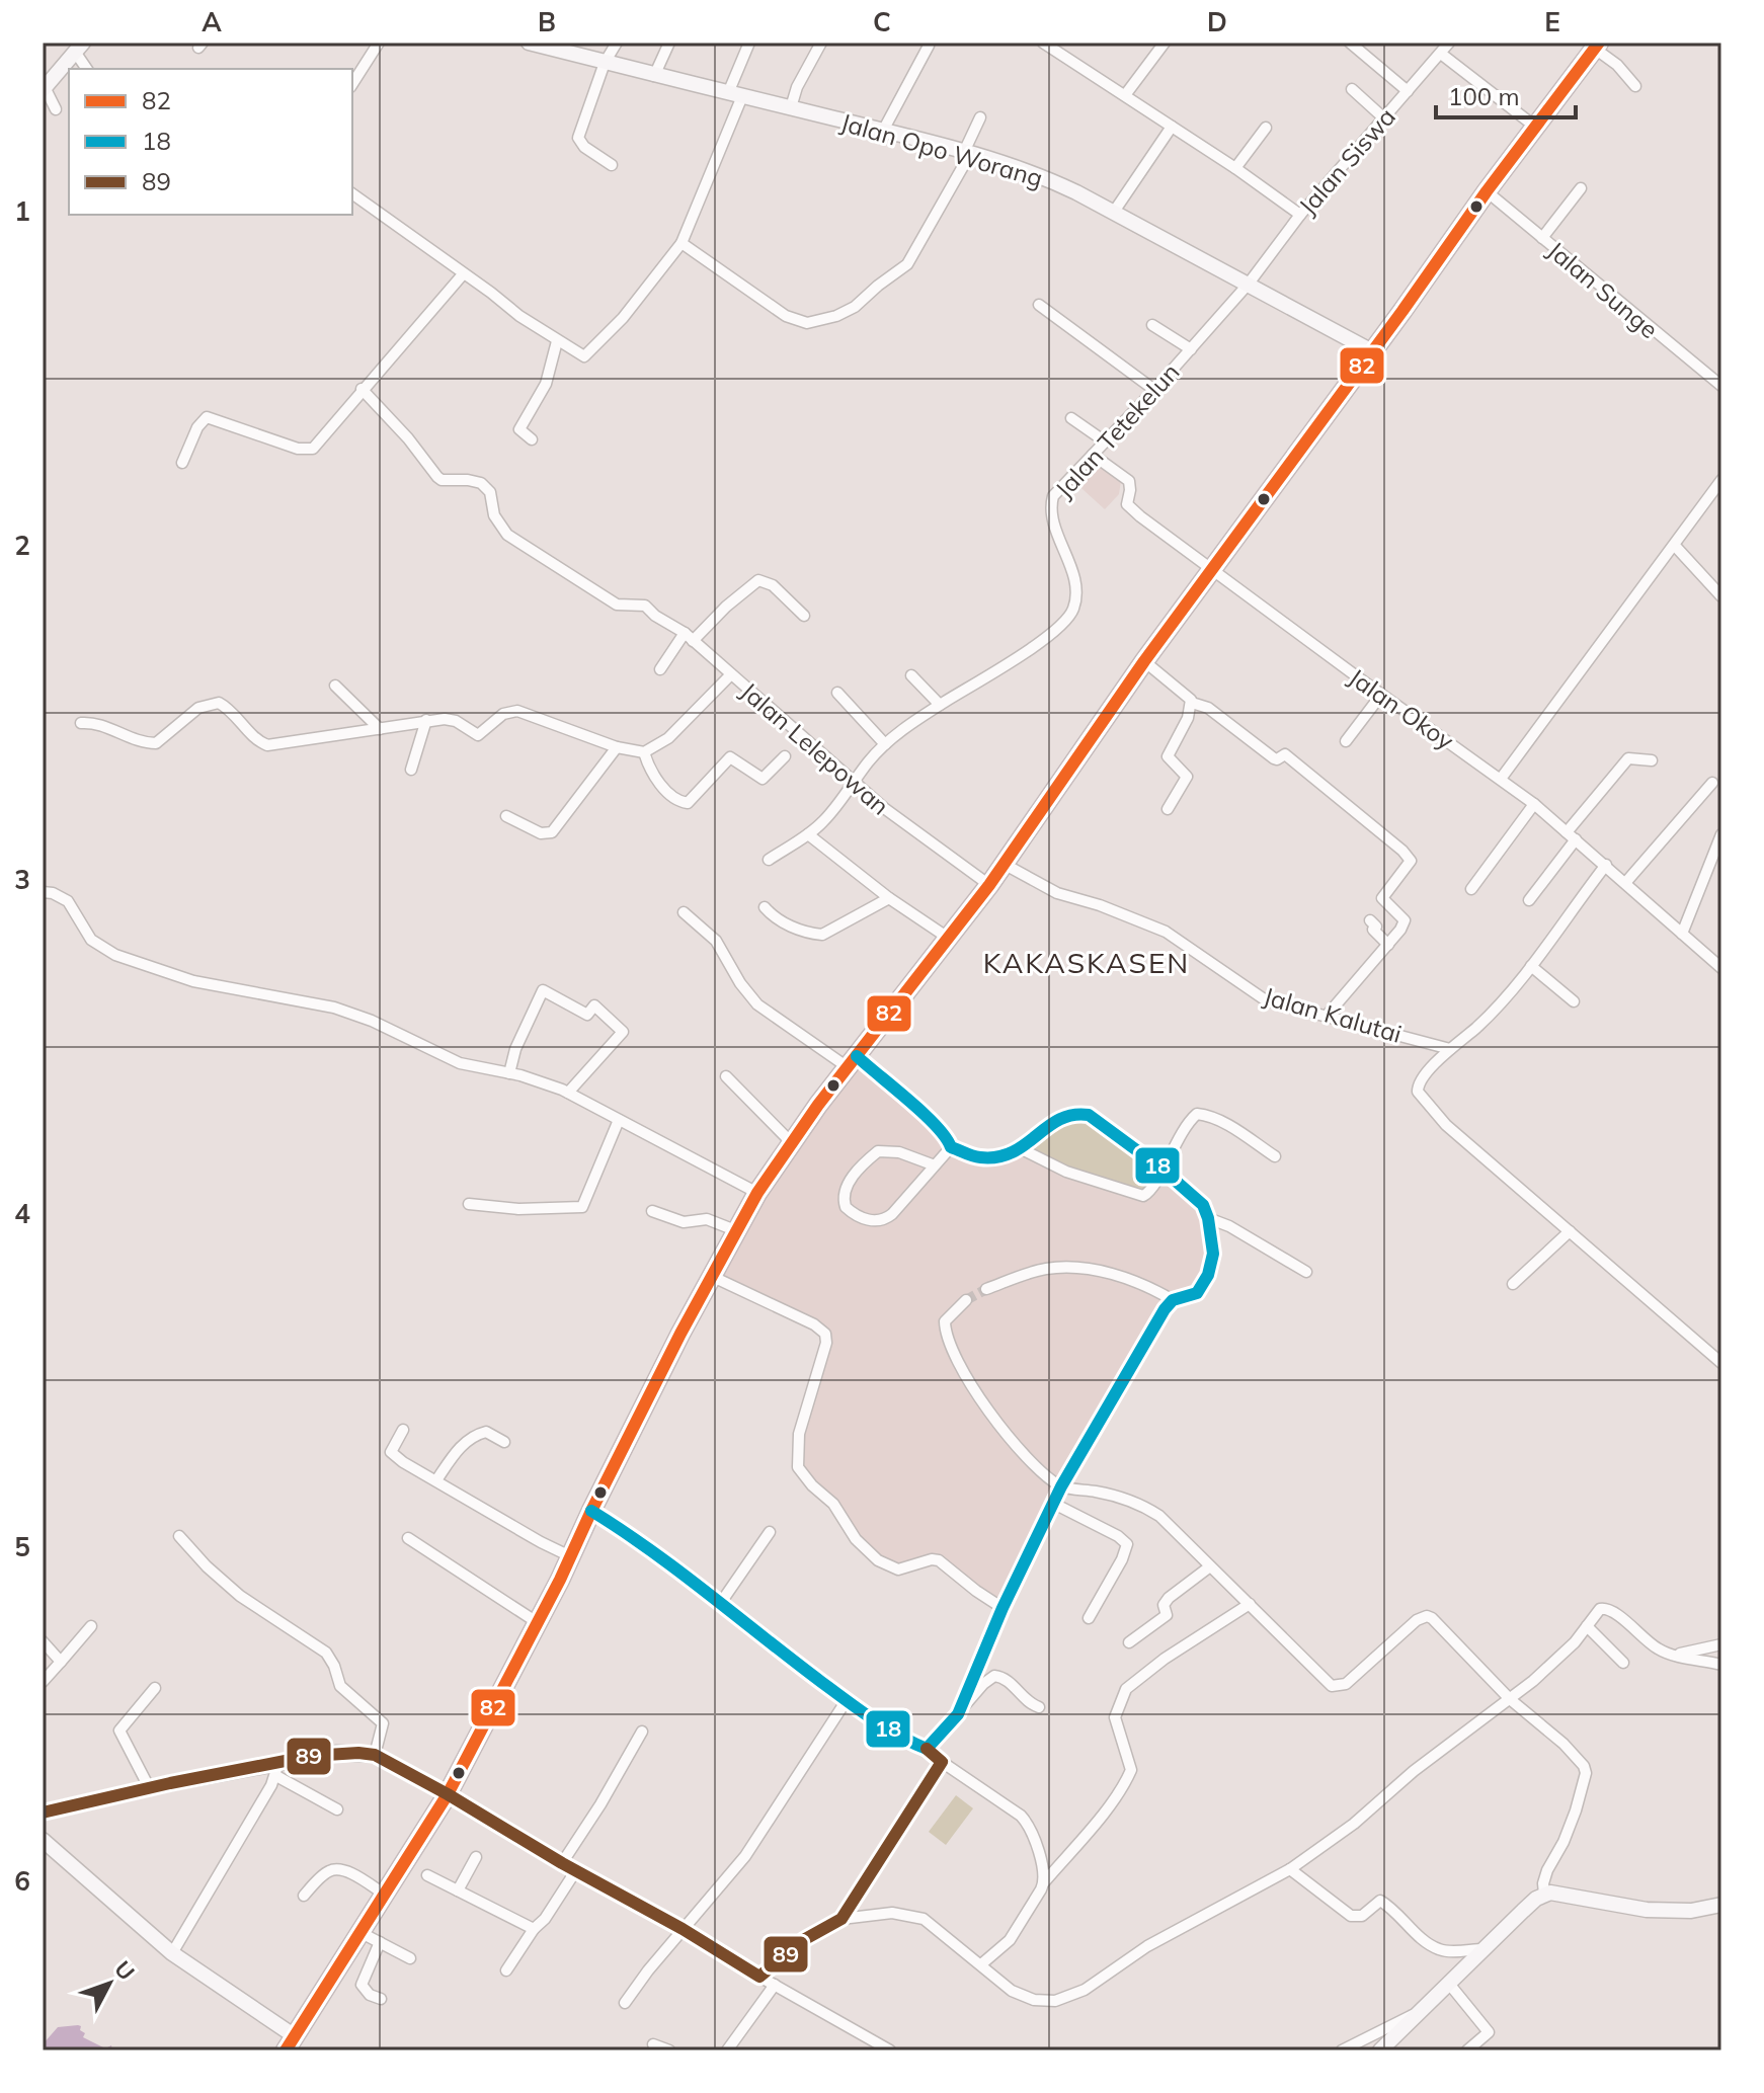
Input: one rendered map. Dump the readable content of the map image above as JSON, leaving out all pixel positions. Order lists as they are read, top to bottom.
{
  "streets": {
    "street": [
      "Jalan Opo Worang",
      "Jalan Siswa",
      "Jalan Sunge",
      "Jalan Tetekelun",
      "Jalan Okoy",
      "Jalan Lelepowan",
      "Jalan Kalutai"
    ]
  },
  "crossings": [
    ["Jalan Opo Worang", "Jalan Siswa"],
    ["Jalan Opo Worang", "Jalan Tetekelun"],
    ["Jalan Siswa", "Jalan Tetekelun"],
    ["Jalan Tetekelun", "Jalan Okoy"],
    ["Jalan Tetekelun", "Jalan Lelepowan"]
  ],
  "districts": ["KAKASKASEN"],
  "lines": ["transit line 82", "transit line 18", "transit line 89"],
  "legend": ["82", "18", "89"],
  "scale_bar": "100 m",
  "north": "top right",
  "grid": {
    "columns": [
      "A",
      "B",
      "C",
      "D",
      "E"
    ],
    "rows": [
      "1",
      "2",
      "3",
      "4",
      "5",
      "6"
    ]
  }
}
